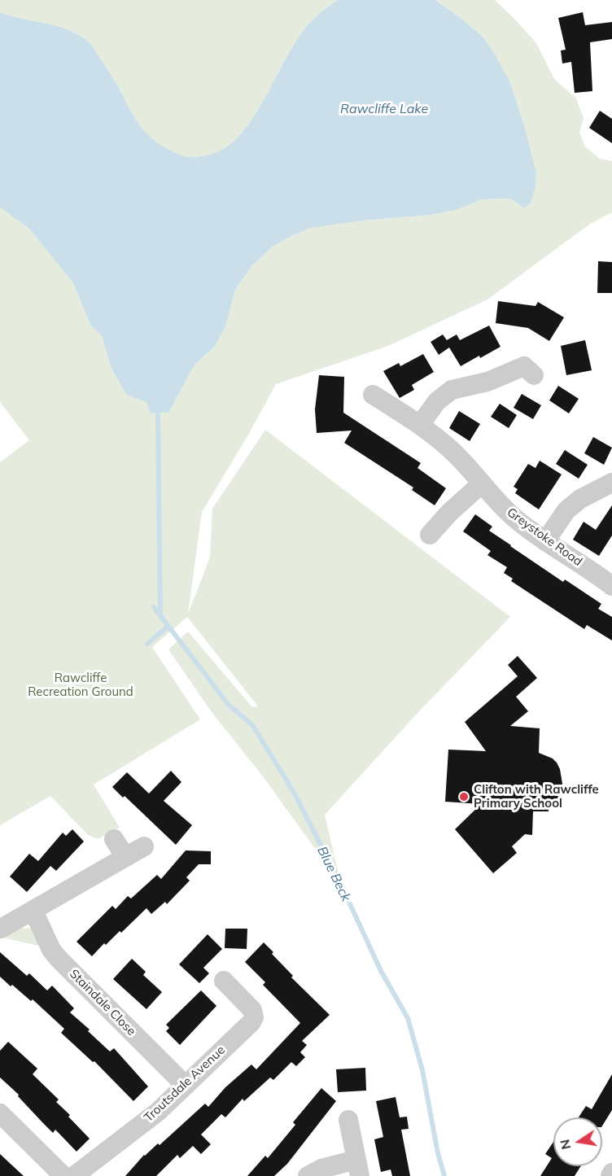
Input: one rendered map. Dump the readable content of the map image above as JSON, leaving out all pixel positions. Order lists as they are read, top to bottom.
{
  "streets": {
    "street": ["Greystoke Road", "Staindale Close", "Troutsdale Avenue"]
  },
  "crossings": [
    ["Staindale Close", "Troutsdale Avenue"]
  ],
  "water": ["Rawcliffe Lake", "Blue Beck"],
  "parks": ["Rawcliffe Recreation Ground"],
  "places": ["Clifton with Rawcliffe Primary School"],
  "north": "left"
}
